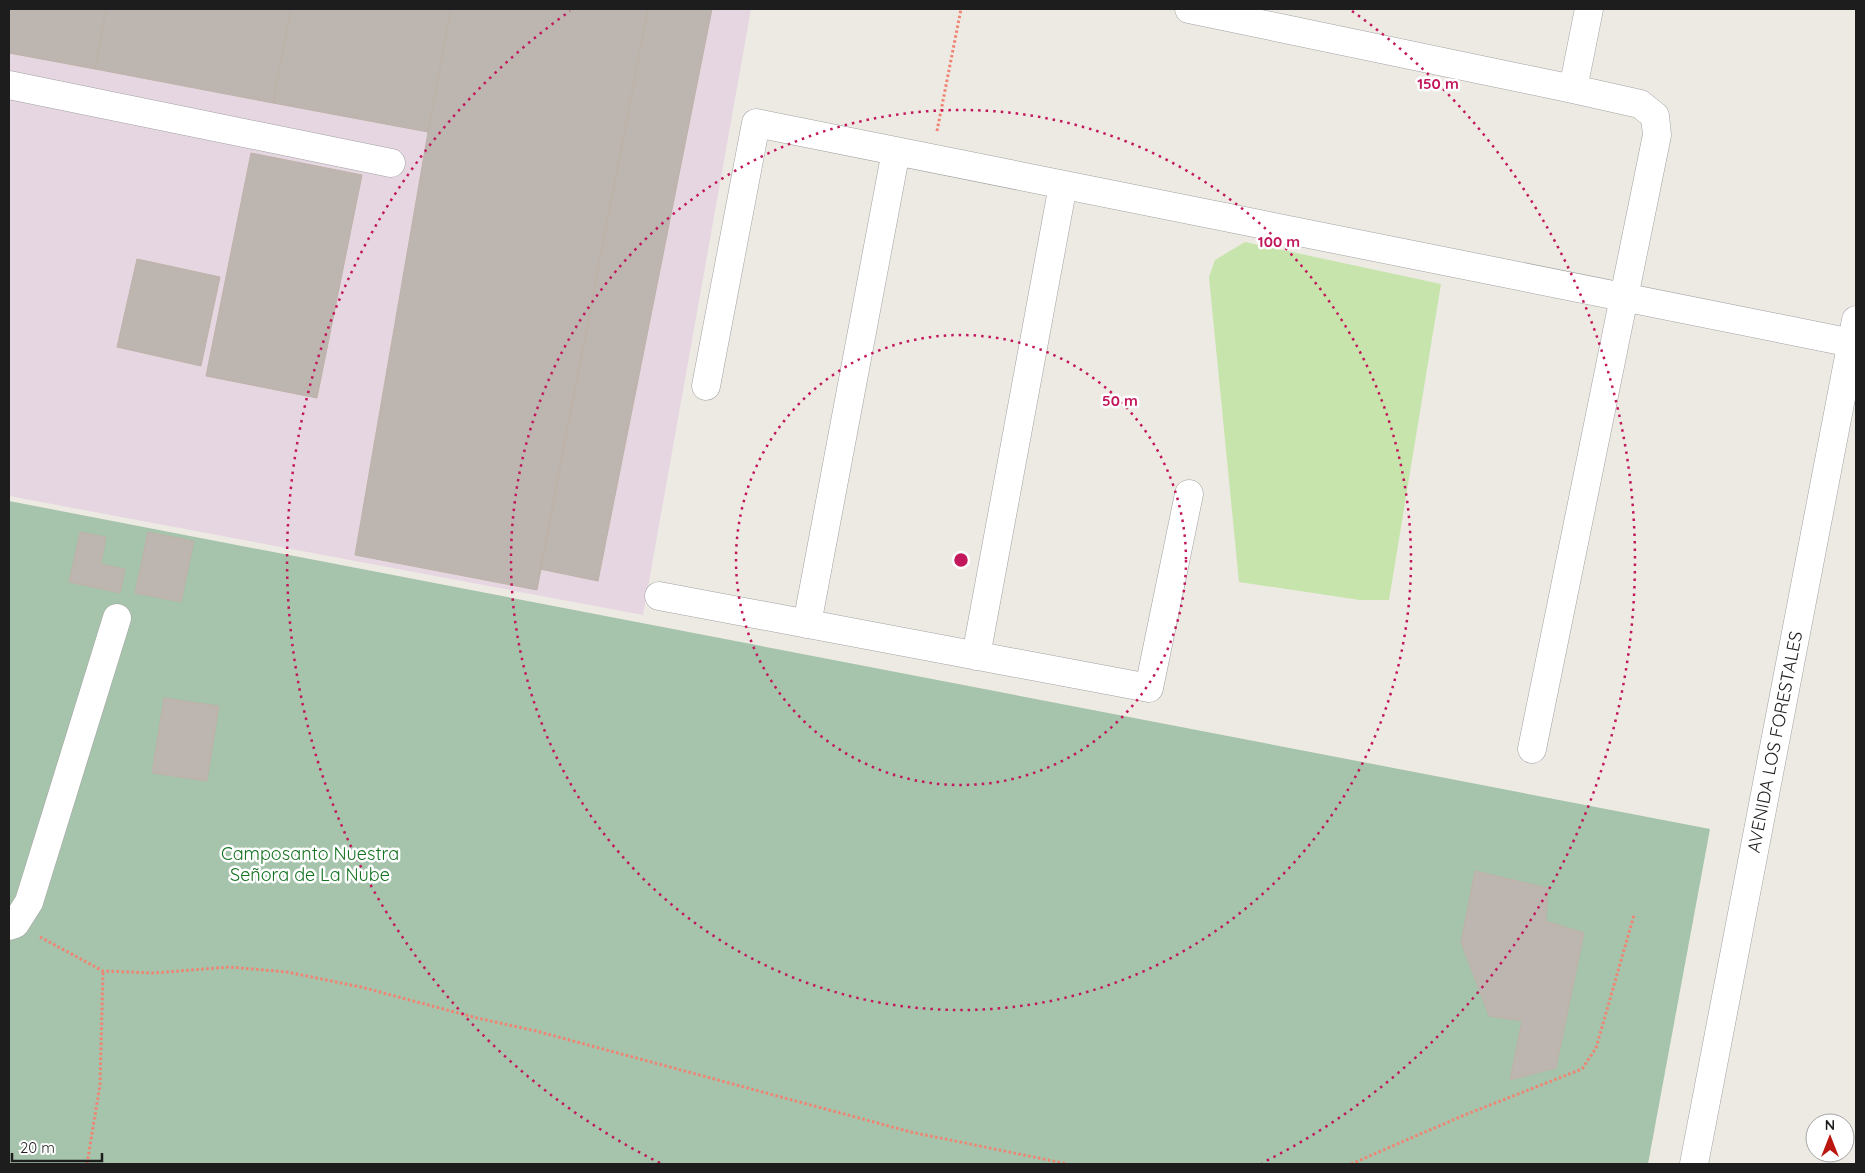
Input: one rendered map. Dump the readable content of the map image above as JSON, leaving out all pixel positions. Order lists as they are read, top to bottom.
{
  "streets": {
    "street": ["AVENIDA LOS FORESTALES"]
  },
  "parks": ["Camposanto Nuestra Señora de La Nube"],
  "scale_bar": "20 m",
  "north": "top",
  "rings": ["150 m", "100 m", "50 m"]
}
